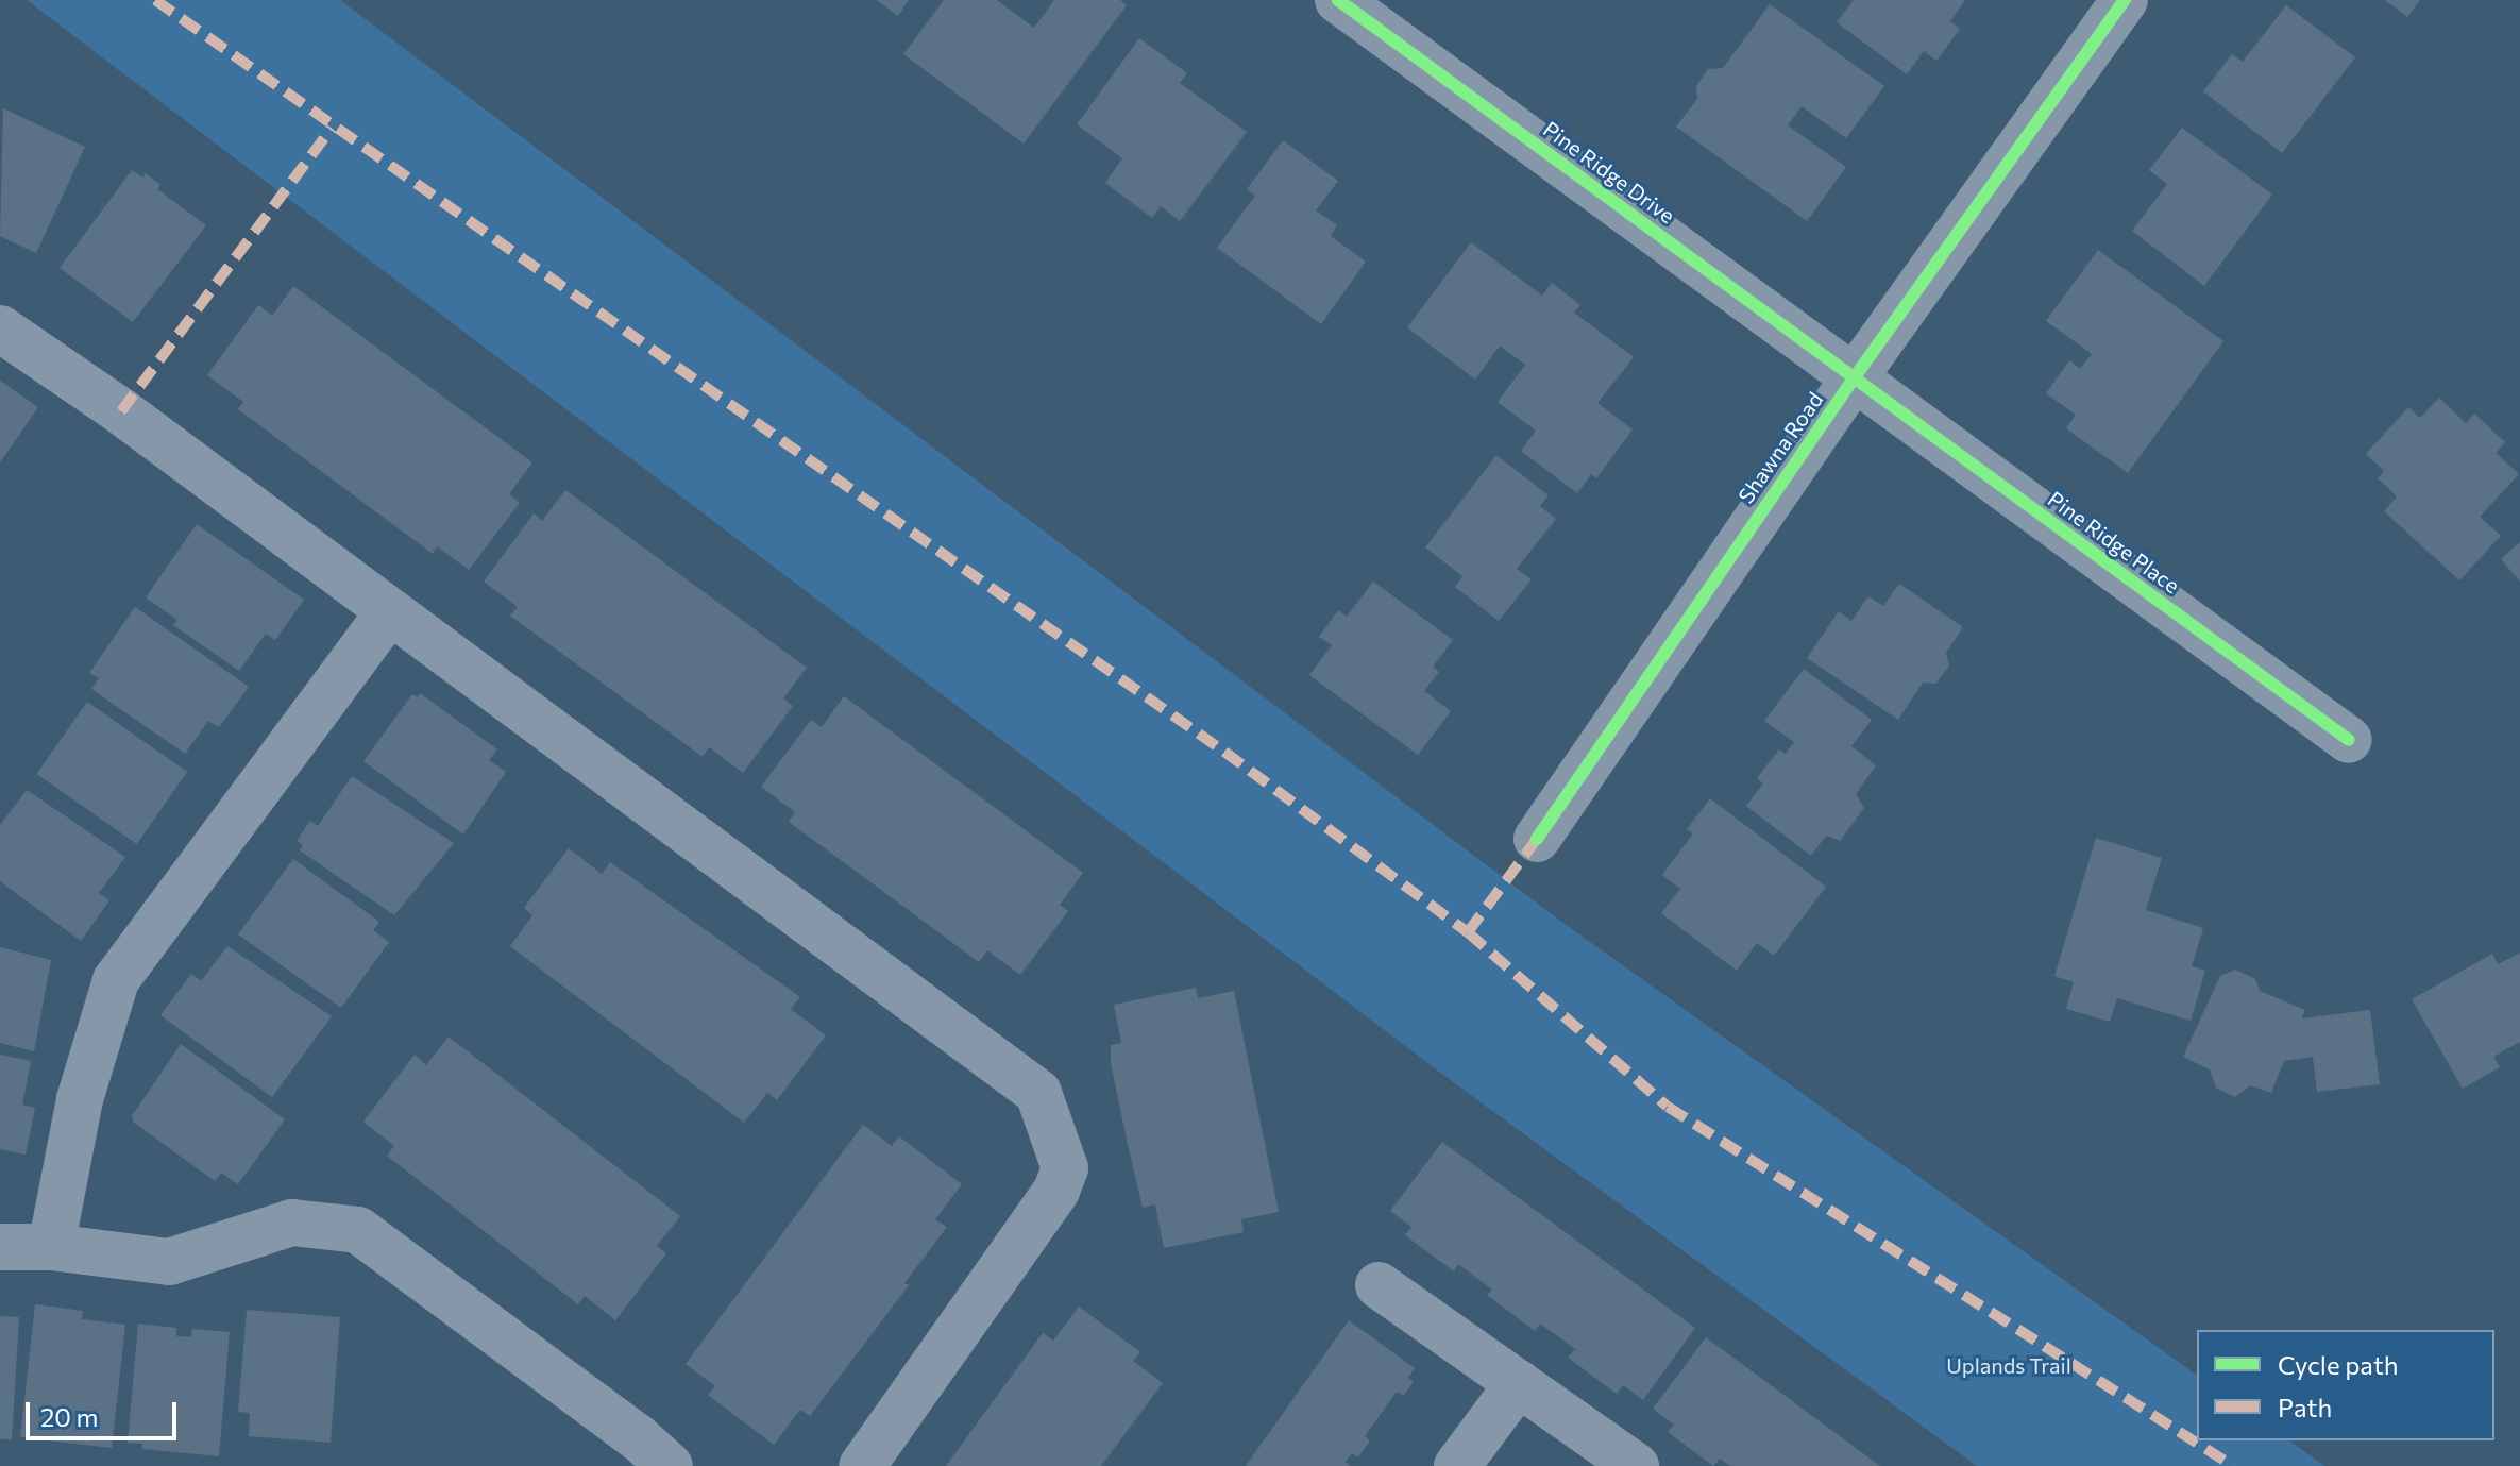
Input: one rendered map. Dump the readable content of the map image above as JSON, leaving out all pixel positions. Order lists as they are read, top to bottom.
{
  "streets": {
    "street": ["Pine Ridge Drive", "Shawna Road", "Pine Ridge Place"]
  },
  "crossings": [
    ["Pine Ridge Drive", "Shawna Road"],
    ["Pine Ridge Drive", "Pine Ridge Place"],
    ["Shawna Road", "Pine Ridge Place"]
  ],
  "parks": ["Uplands Trail"],
  "legend": ["Cycle path", "Path"],
  "scale_bar": "20 m"
}
